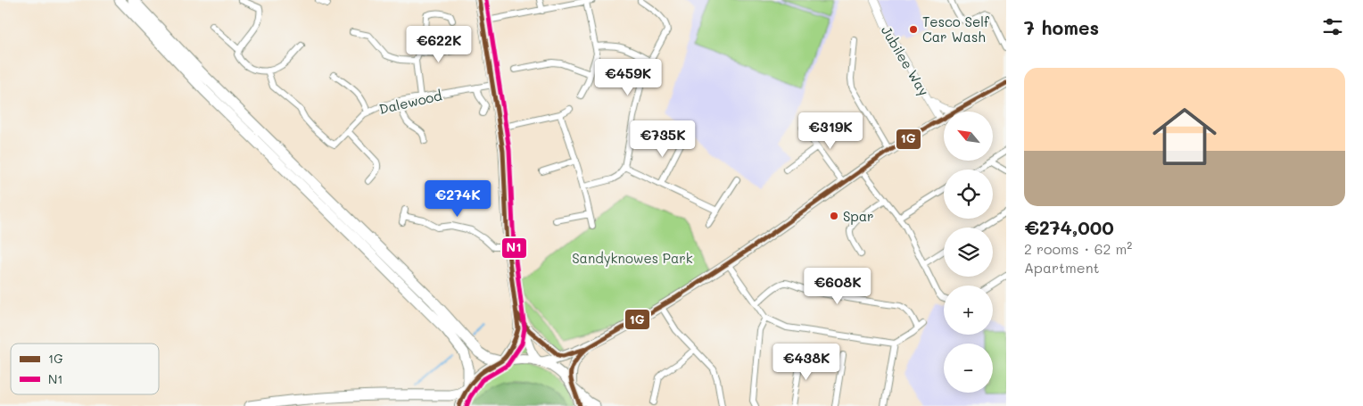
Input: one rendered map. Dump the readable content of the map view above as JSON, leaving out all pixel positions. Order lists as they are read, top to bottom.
{
  "streets": {
    "street": ["Jubilee Way", "Dalewood"]
  },
  "parks": ["Sandyknowes Park"],
  "places": ["Tesco Self Car Wash", "Spar"],
  "lines": ["transit line 1G", "transit line N1"],
  "legend": ["1G", "N1"],
  "north": "top left",
  "page": {
    "heading": "7 homes",
    "price": [
      "€622K",
      "€459K",
      "€319K",
      "€735K",
      "€274K",
      "€608K",
      "€438K"
    ],
    "list": [
      {
        "name": "€274,000",
        "note": "2 rooms · 62 m² · Apartment"
      }
    ],
    "map_buttons": ["+", "−"]
  }
}
